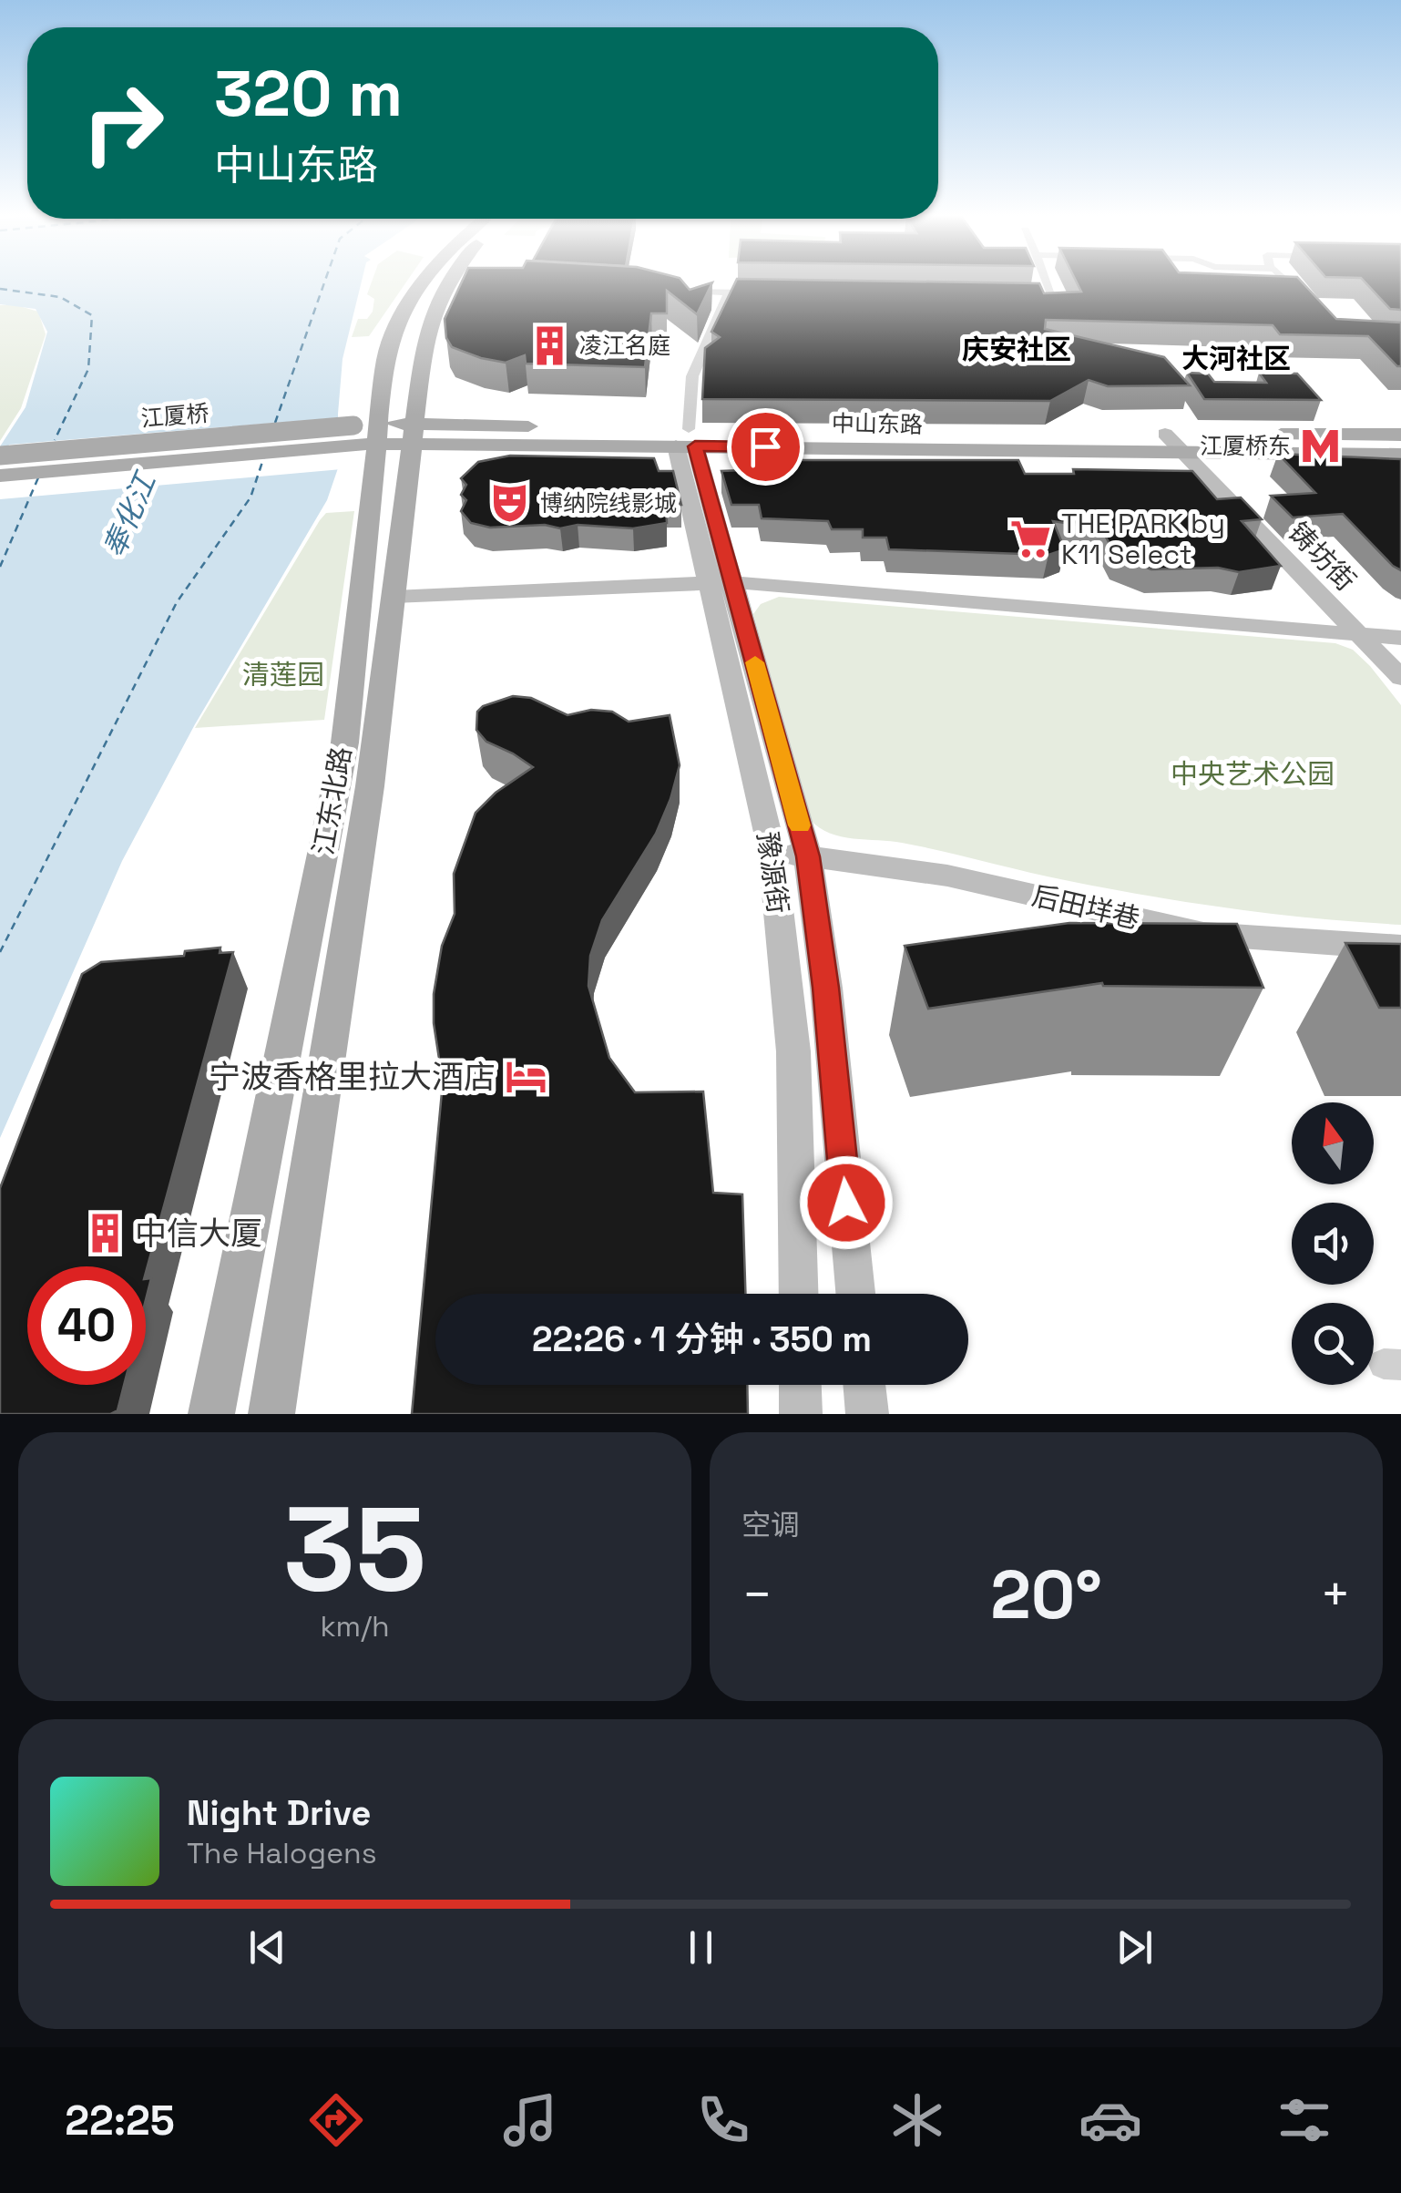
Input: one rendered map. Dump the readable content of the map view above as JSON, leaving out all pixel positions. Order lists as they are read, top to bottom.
{
  "streets": {
    "main road": ["江厦桥", "中山东路", "江东北路"],
    "street": ["铸坊街", "豫源街", "后田垟巷"]
  },
  "crossings": [
    ["江厦桥", "中山东路"],
    ["江厦桥", "江东北路"],
    ["中山东路", "铸坊街"],
    ["中山东路", "江东北路"],
    ["中山东路", "豫源街"],
    ["豫源街", "后田垟巷"]
  ],
  "districts": ["庆安社区", "大河社区"],
  "water": ["奉化江"],
  "parks": ["清莲园", "中央艺术公园"],
  "places": {
    "building": ["凌江名庭", "中信大厦"],
    "metro station": ["江厦桥东"],
    "theatre": ["博纳院线影城"],
    "supermarket": ["THE PARK by K11 Select"],
    "hotel": ["宁波香格里拉大酒店"]
  },
  "north": "top",
  "page": {
    "turn": ["320 m", "中山东路"],
    "limit": "40",
    "trip": "22:26 · 1 分钟 · 350 m",
    "tile": [
      ["35", "km/h"],
      "空调"
    ],
    "heat": ["−", "20°", "+"],
    "song": ["Night Drive", "The Halogens"],
    "tabs": "22:25"
  }
}
